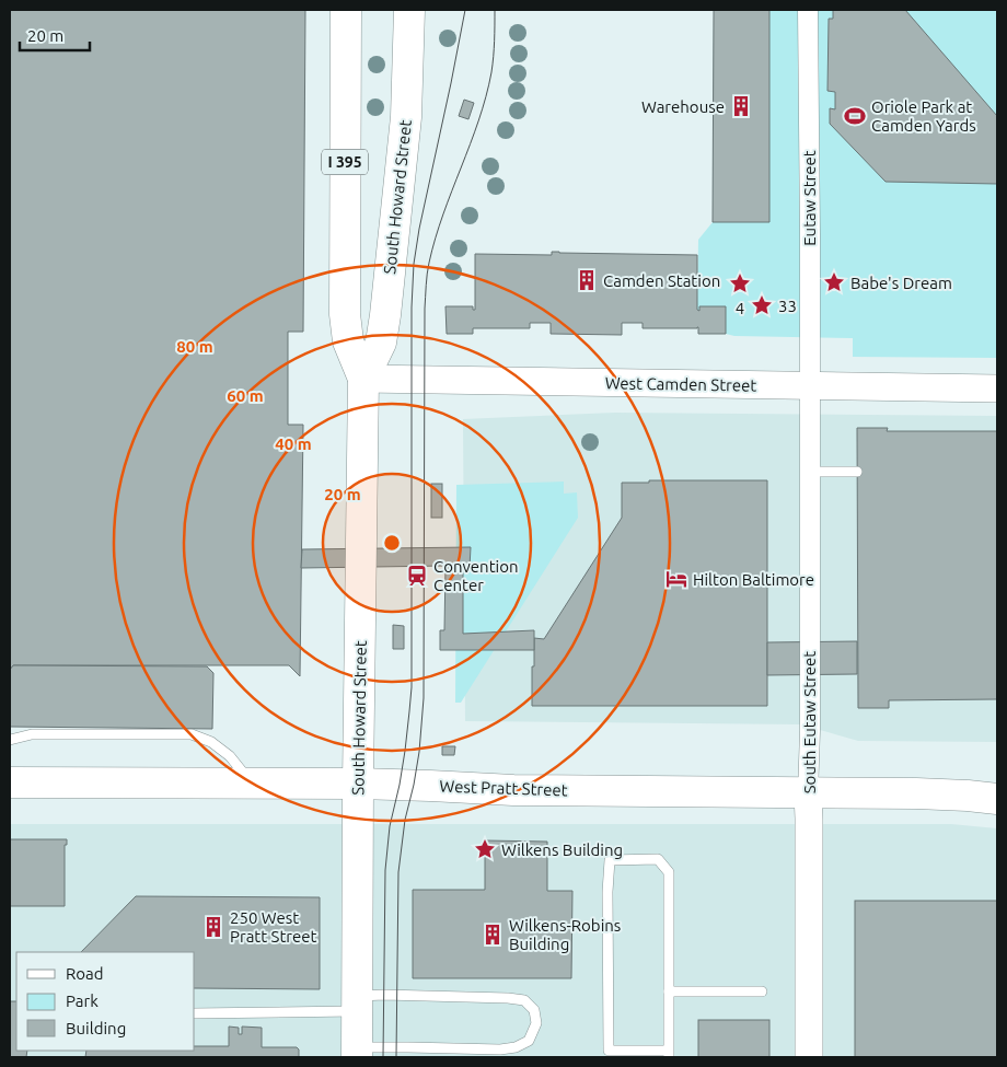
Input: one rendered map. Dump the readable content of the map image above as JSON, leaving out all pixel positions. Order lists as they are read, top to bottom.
{
  "streets": {
    "main road": ["I 395", "South Howard Street", "West Pratt Street"],
    "street": ["Eutaw Street", "West Camden Street", "South Eutaw Street"]
  },
  "crossings": [
    ["South Howard Street", "West Camden Street"],
    ["South Howard Street", "West Pratt Street"],
    ["Eutaw Street", "West Camden Street"],
    ["Eutaw Street", "South Eutaw Street"],
    ["West Camden Street", "South Eutaw Street"],
    ["South Eutaw Street", "West Pratt Street"]
  ],
  "places": {
    "building": [
      "Warehouse",
      "Camden Station",
      "250 West Pratt Street",
      "Wilkens-Robins Building"
    ],
    "sports": ["Oriole Park at Camden Yards"],
    "place": [
      "Babe's Dream",
      "4",
      "33",
      "Wilkens Building"
    ],
    "station": ["Convention Center"],
    "hotel": ["Hilton Baltimore"]
  },
  "legend": ["Road", "Park", "Building"],
  "scale_bar": "20 m",
  "rings": [
    "80 m",
    "60 m",
    "40 m",
    "20 m"
  ]
}
